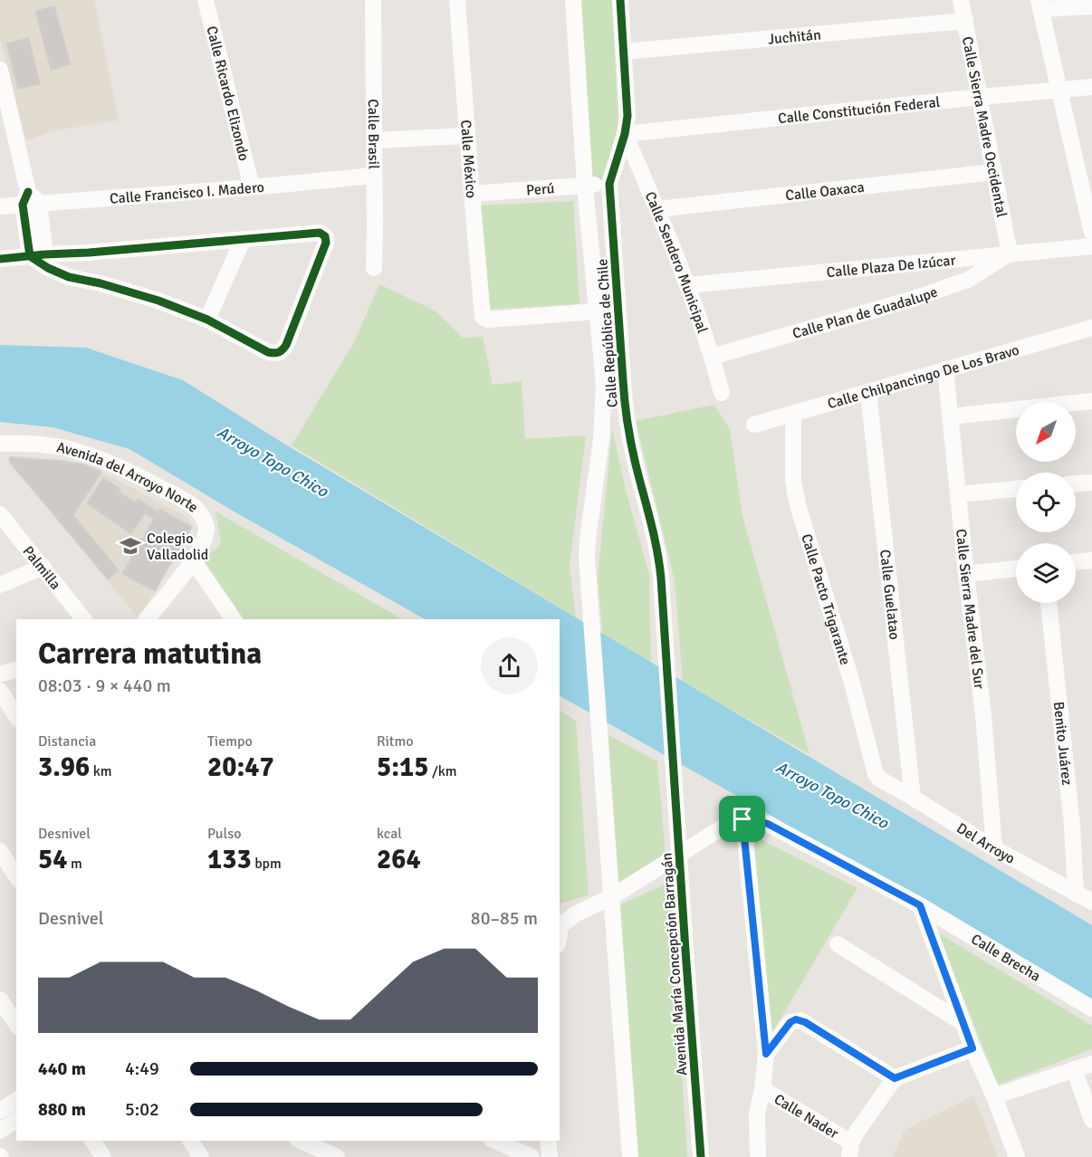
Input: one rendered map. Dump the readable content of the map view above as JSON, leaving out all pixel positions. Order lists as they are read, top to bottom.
{
  "streets": {
    "street": [
      "Juchitán",
      "Calle Ricardo Elizondo",
      "Calle Constitución Federal",
      "Calle Sierra Madre Occidental",
      "Calle Brasil",
      "Calle México",
      "Perú",
      "Calle Oaxaca",
      "Calle Francisco I. Madero",
      "Calle Sendero Municipal",
      "Calle Plaza De Izúcar",
      "Calle Plan de Guadalupe",
      "Calle República de Chile",
      "Calle Chilpancingo De Los Bravo",
      "Avenida del Arroyo Norte",
      "Palmilla",
      "Calle Guelatao",
      "Calle Pacto Trigarante",
      "Calle Sierra Madre del Sur",
      "Benito Juárez",
      "Del Arroyo",
      "Calle Brecha",
      "Avenida María Concepción Barragán",
      "Calle Nader"
    ]
  },
  "crossings": [
    ["Juchitán", "Calle Sierra Madre Occidental"],
    ["Juchitán", "Calle República de Chile"],
    ["Calle Ricardo Elizondo", "Calle Francisco I. Madero"],
    ["Calle Constitución Federal", "Calle Sierra Madre Occidental"],
    ["Calle Constitución Federal", "Calle Sendero Municipal"],
    ["Calle Constitución Federal", "Calle República de Chile"],
    ["Calle Sierra Madre Occidental", "Calle Oaxaca"],
    ["Calle Sierra Madre Occidental", "Calle Plaza De Izúcar"],
    ["Calle Sierra Madre Occidental", "Calle Plan de Guadalupe"],
    ["Calle Brasil", "Calle Francisco I. Madero"],
    ["Calle México", "Perú"],
    ["Calle México", "Calle República de Chile"],
    ["Perú", "Calle República de Chile"],
    ["Calle Oaxaca", "Calle Sendero Municipal"],
    ["Calle Sendero Municipal", "Calle Plaza De Izúcar"],
    ["Calle Sendero Municipal", "Calle Plan de Guadalupe"],
    ["Calle Sendero Municipal", "Calle República de Chile"],
    ["Calle Plaza De Izúcar", "Calle Plan de Guadalupe"],
    ["Calle República de Chile", "Avenida María Concepción Barragán"],
    ["Calle Chilpancingo De Los Bravo", "Calle Guelatao"],
    ["Calle Chilpancingo De Los Bravo", "Calle Pacto Trigarante"],
    ["Calle Chilpancingo De Los Bravo", "Calle Sierra Madre del Sur"],
    ["Calle Guelatao", "Del Arroyo"],
    ["Calle Pacto Trigarante", "Del Arroyo"],
    ["Calle Sierra Madre del Sur", "Del Arroyo"],
    ["Benito Juárez", "Del Arroyo"]
  ],
  "water": ["Arroyo Topo Chico"],
  "places": {
    "school or university": ["Colegio Valladolid"]
  },
  "north": "bottom left",
  "page": {
    "heading": ["Carrera matutina", "08:03 · 9 × 440 m"],
    "stats": [
      ["Distancia", "3.96 km"],
      ["Tiempo", "20:47"],
      ["Ritmo", "5:15 /km"],
      ["Desnivel", "54 m"],
      ["Pulso", "133 bpm"],
      ["kcal", "264"]
    ],
    "chart": ["Desnivel", "80–85 m"],
    "list": [
      {
        "name": "440 m",
        "note": "4:49"
      },
      {
        "name": "880 m",
        "note": "5:02"
      }
    ]
  }
}
